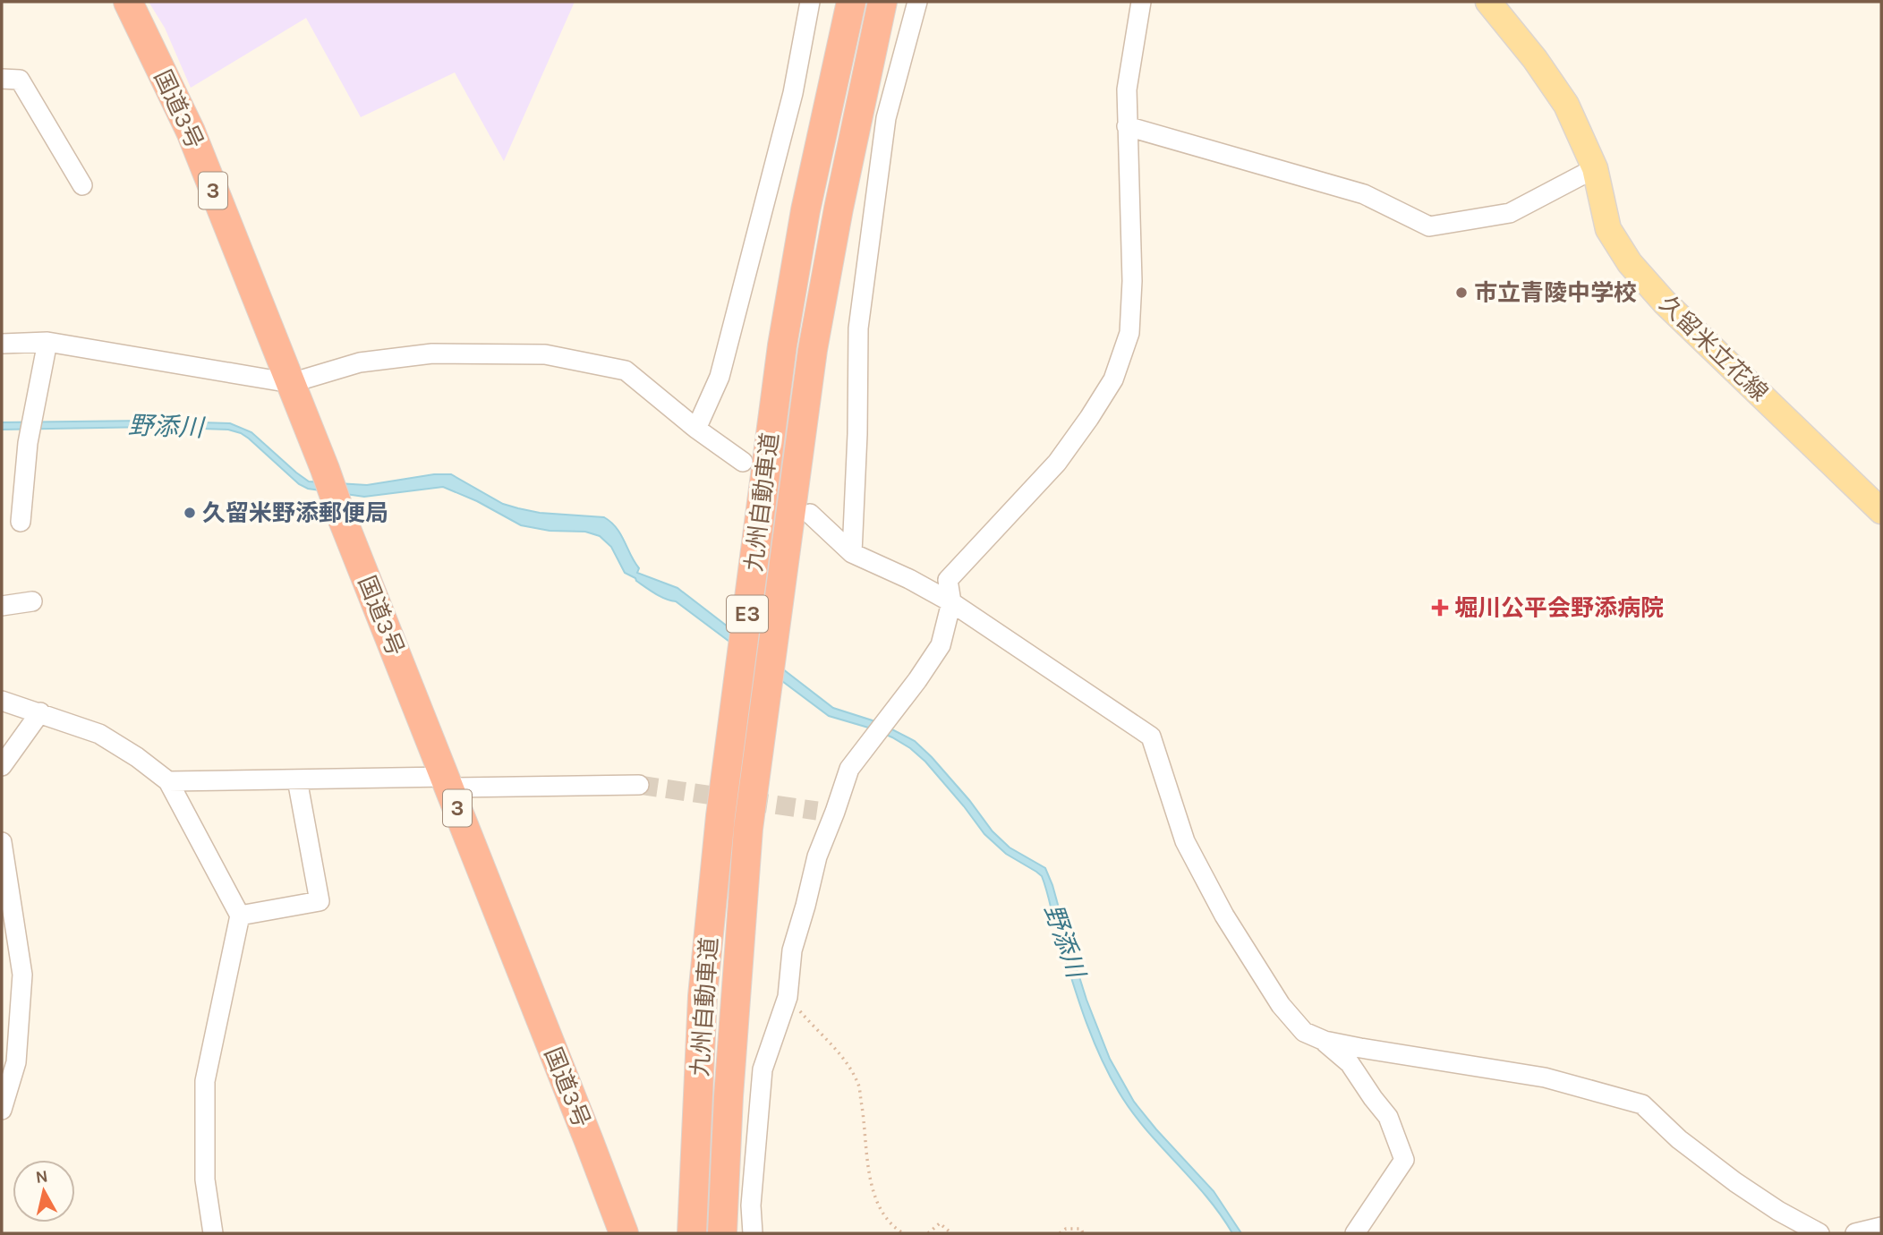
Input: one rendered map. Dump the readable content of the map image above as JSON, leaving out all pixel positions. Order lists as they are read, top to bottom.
{
  "streets": {
    "highway": [
      "国道3号",
      "3",
      "九州自動車道",
      "E3"
    ],
    "main road": ["久留米立花線"]
  },
  "water": ["野添川"],
  "places": {
    "other": ["市立青陵中学校", "久留米野添郵便局"],
    "health": ["堀川公平会野添病院"]
  },
  "north": "top"
}
